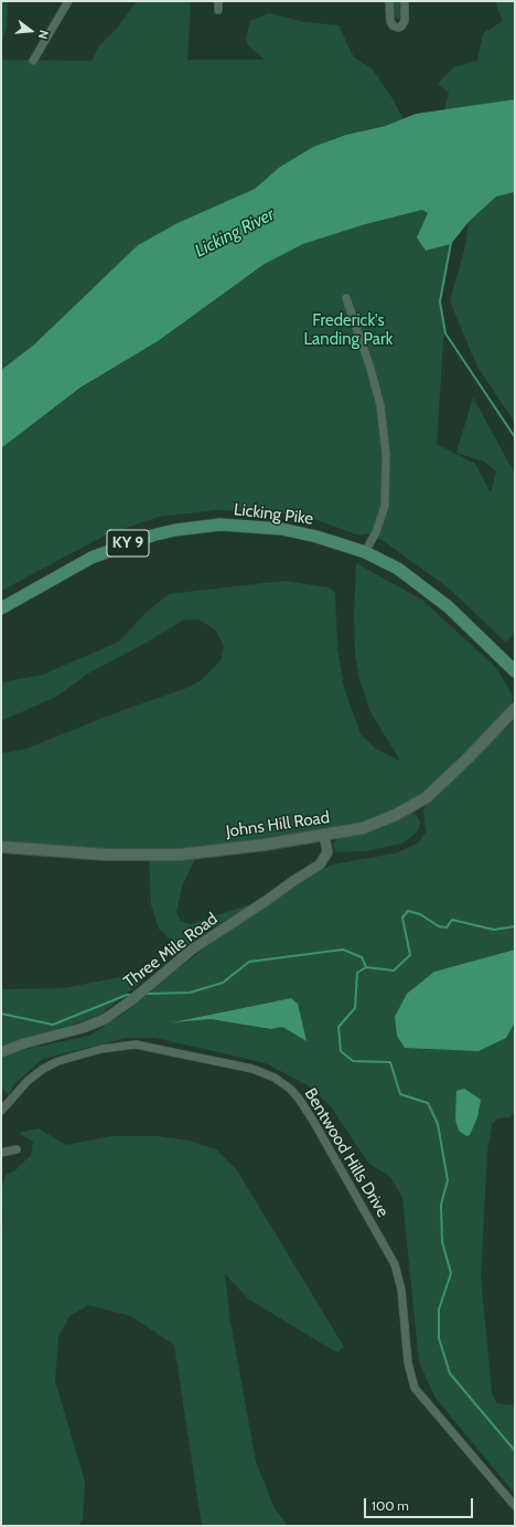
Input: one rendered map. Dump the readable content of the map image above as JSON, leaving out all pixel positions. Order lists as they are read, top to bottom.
{
  "streets": {
    "main road": ["Licking Pike", "KY 9", "Johns Hill Road"],
    "street": ["Three Mile Road", "Bentwood Hills Drive"]
  },
  "crossings": [
    ["Johns Hill Road", "Three Mile Road"]
  ],
  "water": ["Licking River"],
  "parks": ["Frederick's Landing Park"],
  "scale_bar": "100 m",
  "north": "right"
}
